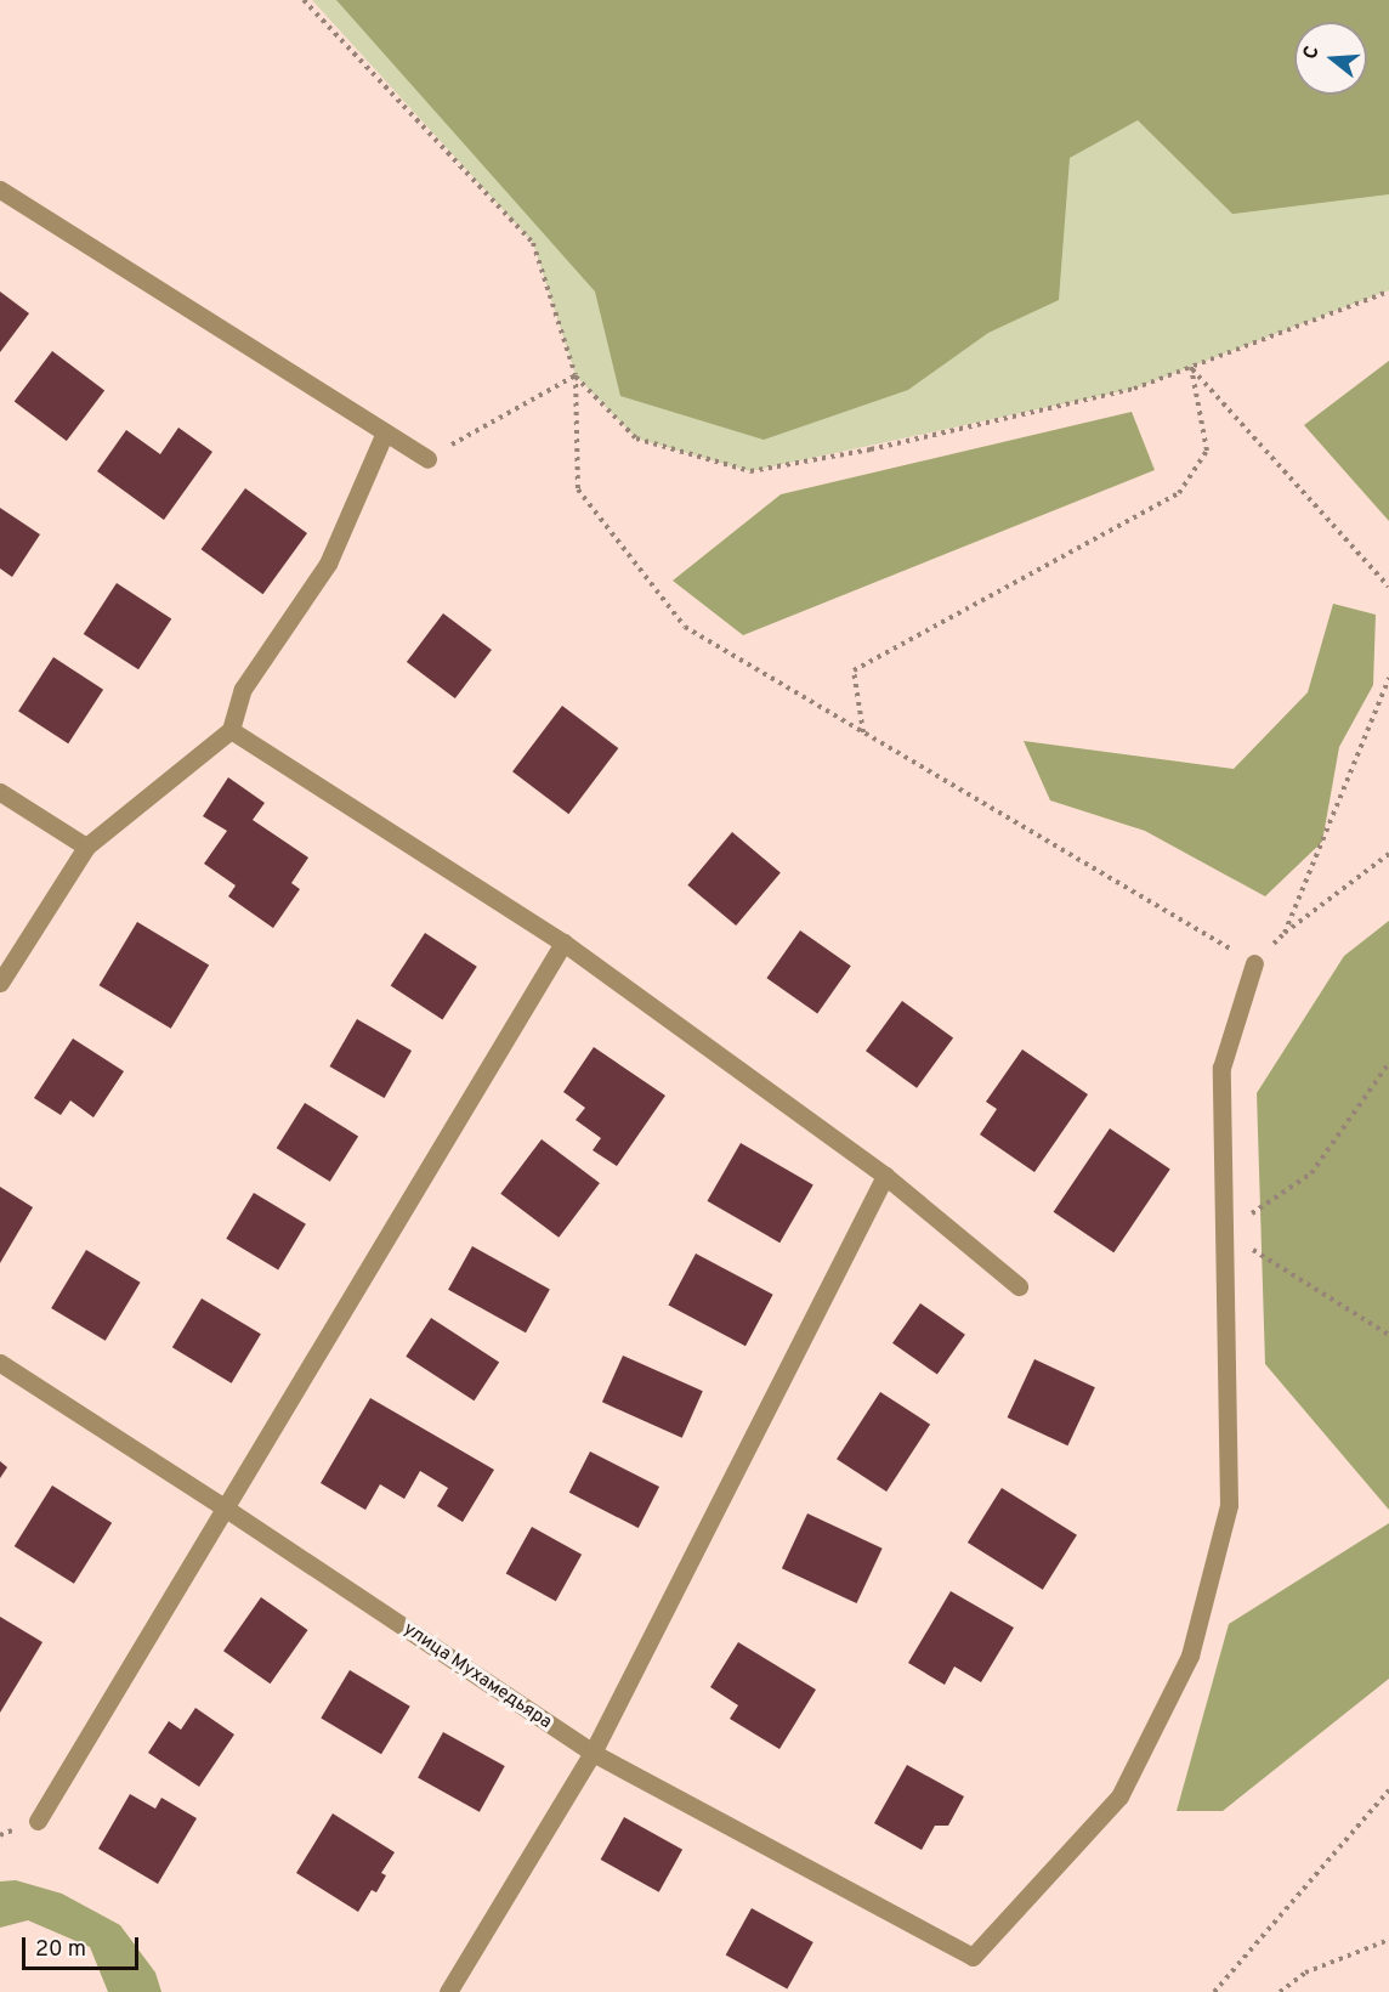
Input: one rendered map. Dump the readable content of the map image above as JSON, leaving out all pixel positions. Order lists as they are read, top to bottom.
{
  "streets": {
    "street": ["улица Мухамедьяра"]
  },
  "scale_bar": "20 m",
  "north": "left"
}
